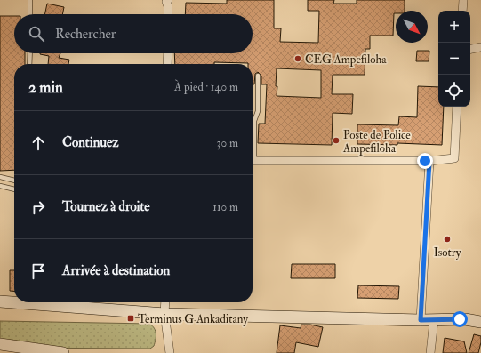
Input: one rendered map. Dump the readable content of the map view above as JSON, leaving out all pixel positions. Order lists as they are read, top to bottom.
{
  "places": {
    "other": ["CEG Ampefiloha", "Poste de Police Ampefiloha", "Isotry"],
    "transit": ["Terminus G Ankaditany"]
  },
  "north": "bottom right",
  "page": {
    "map_buttons": ["+", "−"],
    "search": "Rechercher",
    "heading": ["2 min", "À pied · 140 m"],
    "list": [
      ["Continuez", "30 m"],
      ["Tournez à droite", "110 m"],
      "Arrivée à destination"
    ]
  }
}
